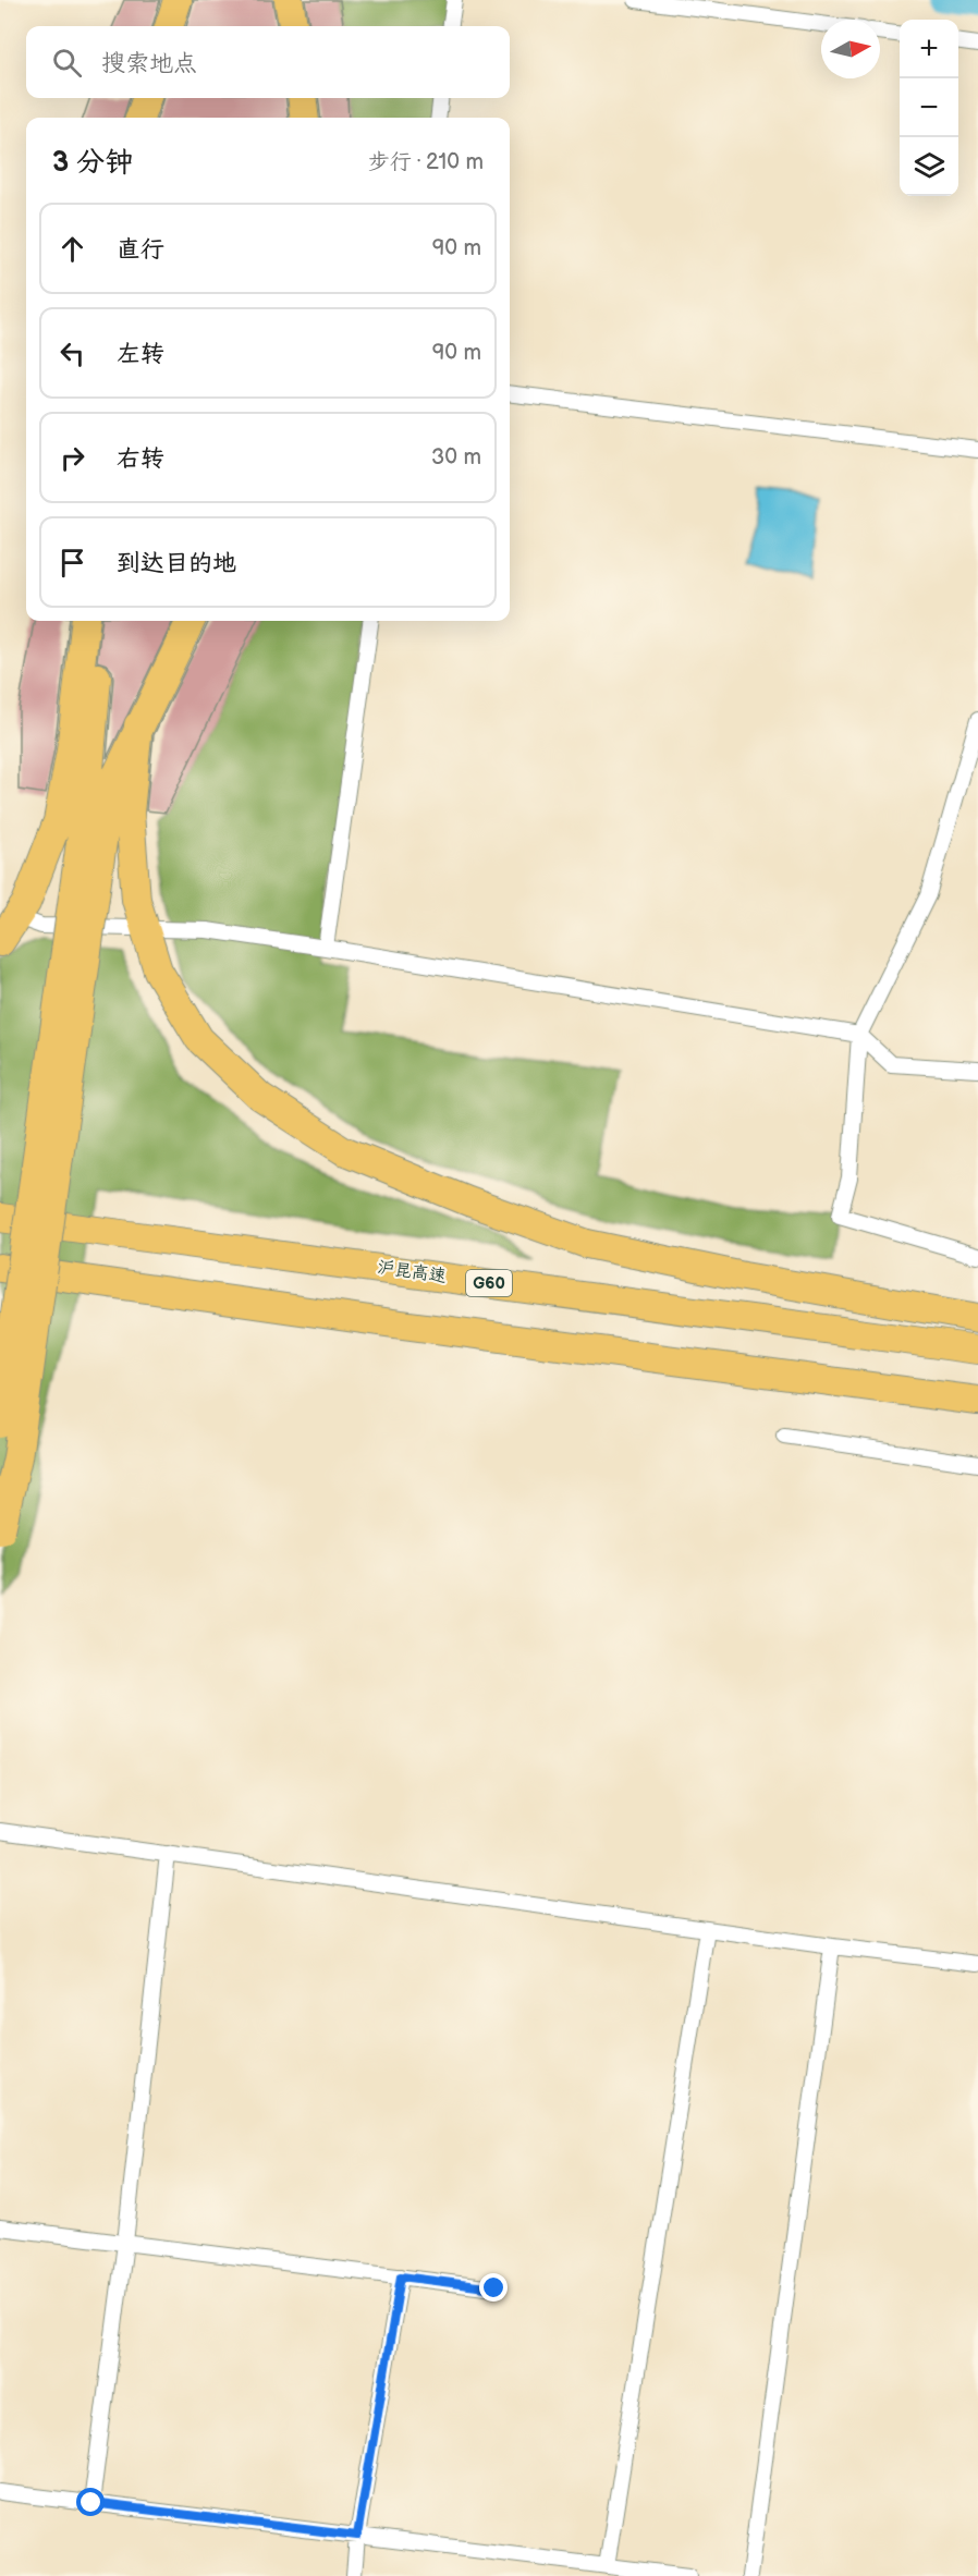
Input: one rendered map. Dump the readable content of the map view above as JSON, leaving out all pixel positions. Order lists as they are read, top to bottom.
{
  "streets": {
    "highway": ["沪昆高速", "G60"]
  },
  "north": "right",
  "page": {
    "map_buttons": ["+", "−"],
    "search": "搜索地点",
    "heading": ["3 分钟", "步行 · 210 m"],
    "list": [
      ["直行", "90 m"],
      ["左转", "90 m"],
      ["右转", "30 m"],
      "到达目的地"
    ]
  }
}
